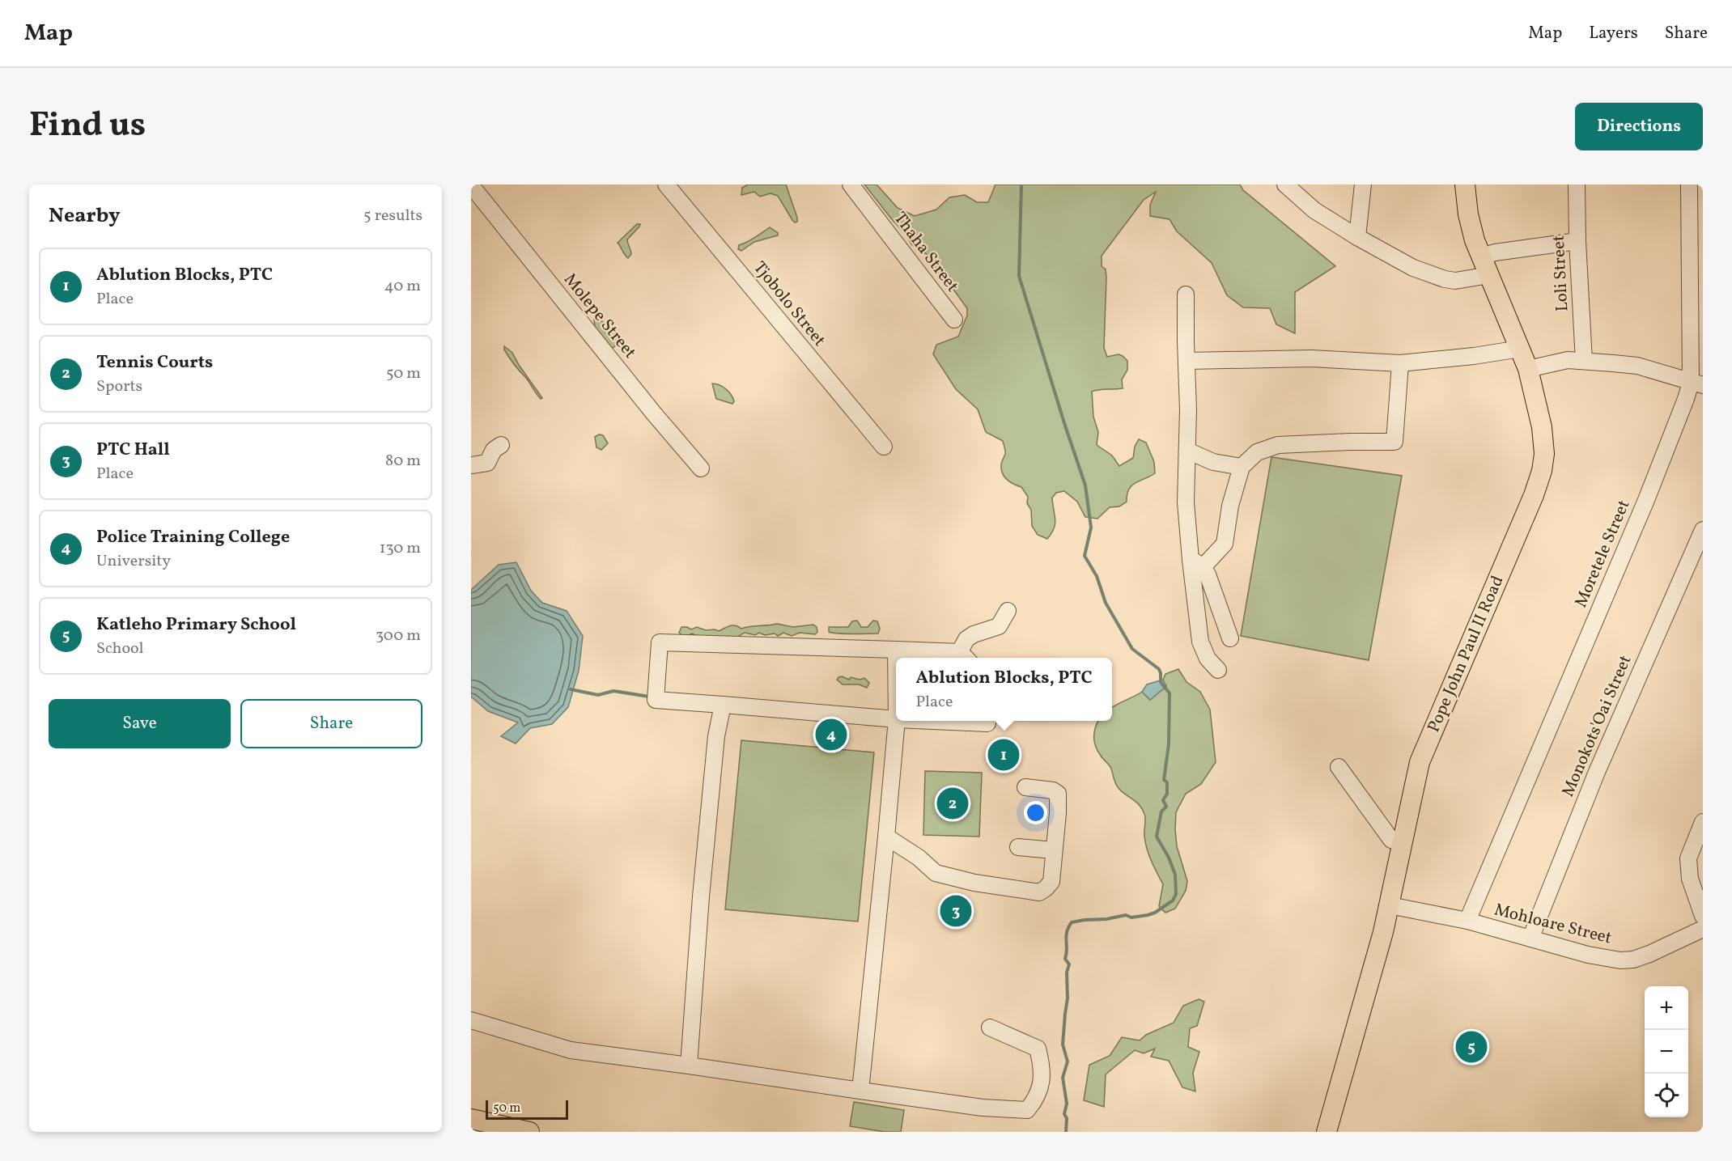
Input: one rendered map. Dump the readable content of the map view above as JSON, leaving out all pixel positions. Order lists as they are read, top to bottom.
{
  "streets": {
    "main road": ["Pope John Paul II Road"],
    "street": [
      "Thaha Street",
      "Loli Street",
      "Tjobolo Street",
      "Molepe Street",
      "Moretele Street",
      "Monokots'Oai Street",
      "Mohloare Street"
    ]
  },
  "crossings": [
    ["Moretele Street", "Mohloare Street"],
    ["Pope John Paul II Road", "Mohloare Street"],
    ["Monokots'Oai Street", "Mohloare Street"]
  ],
  "scale_bar": "50 m",
  "page": {
    "header": "Map",
    "nav": ["Map", "Layers", "Share"],
    "title": "Find us",
    "buttons": [
      "Directions",
      ["Save", "Share"]
    ],
    "heading": ["Nearby", "5 results"],
    "list": [
      {
        "mark": "1",
        "name": "Ablution Blocks, PTC",
        "note": "Place",
        "value": "40 m"
      },
      {
        "mark": "2",
        "name": "Tennis Courts",
        "note": "Sports",
        "value": "50 m"
      },
      {
        "mark": "3",
        "name": "PTC Hall",
        "note": "Place",
        "value": "80 m"
      },
      {
        "mark": "4",
        "name": "Police Training College",
        "note": "University",
        "value": "130 m"
      },
      {
        "mark": "5",
        "name": "Katleho Primary School",
        "note": "School",
        "value": "300 m"
      }
    ],
    "popup": ["Ablution Blocks, PTC", "Place"],
    "pins": [
      "4",
      "1",
      "2",
      "3",
      "5"
    ],
    "map_buttons": ["+", "−"],
    "scale": "50 m"
  }
}
